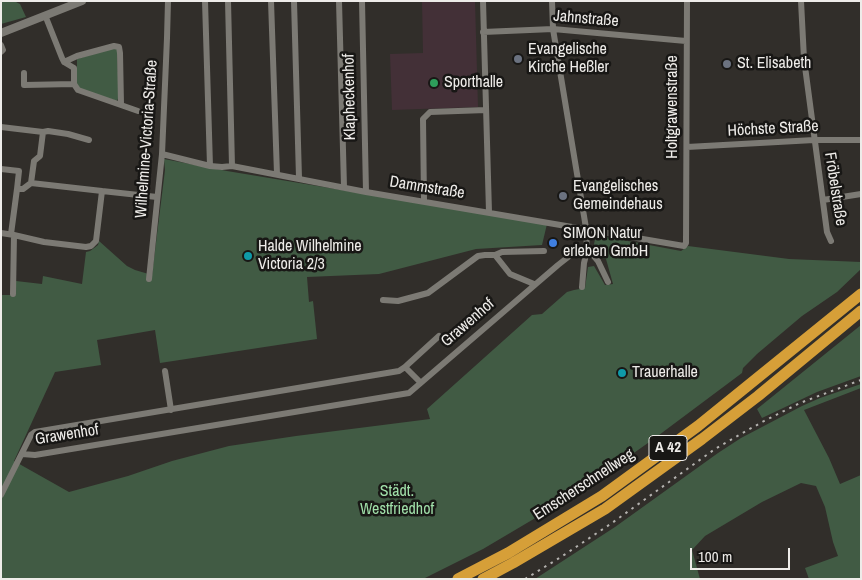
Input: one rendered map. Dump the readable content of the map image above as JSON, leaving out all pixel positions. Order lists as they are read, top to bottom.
{
  "streets": {
    "highway": ["A 42", "Emscherschnellweg"],
    "street": [
      "Jahnstraße",
      "Klapheckenhof",
      "Holtgrawenstraße",
      "Höchste Straße",
      "Wilhelmine-Victoria-Straße",
      "Dammstraße",
      "Fröbelstraße",
      "Grawenhof"
    ]
  },
  "crossings": [
    ["Jahnstraße", "Holtgrawenstraße"],
    ["Klapheckenhof", "Dammstraße"],
    ["Holtgrawenstraße", "Höchste Straße"],
    ["Holtgrawenstraße", "Dammstraße"],
    ["Höchste Straße", "Fröbelstraße"],
    ["Wilhelmine-Victoria-Straße", "Dammstraße"]
  ],
  "parks": ["Städt. Westfriedhof"],
  "places": [
    "Evangelische Kirche Heßler",
    "St. Elisabeth",
    "Sporthalle",
    "Evangelisches Gemeindehaus",
    "SIMON Natur erleben GmbH",
    "Halde Wilhelmine Victoria 2/3",
    "Trauerhalle"
  ],
  "scale_bar": "100 m"
}
